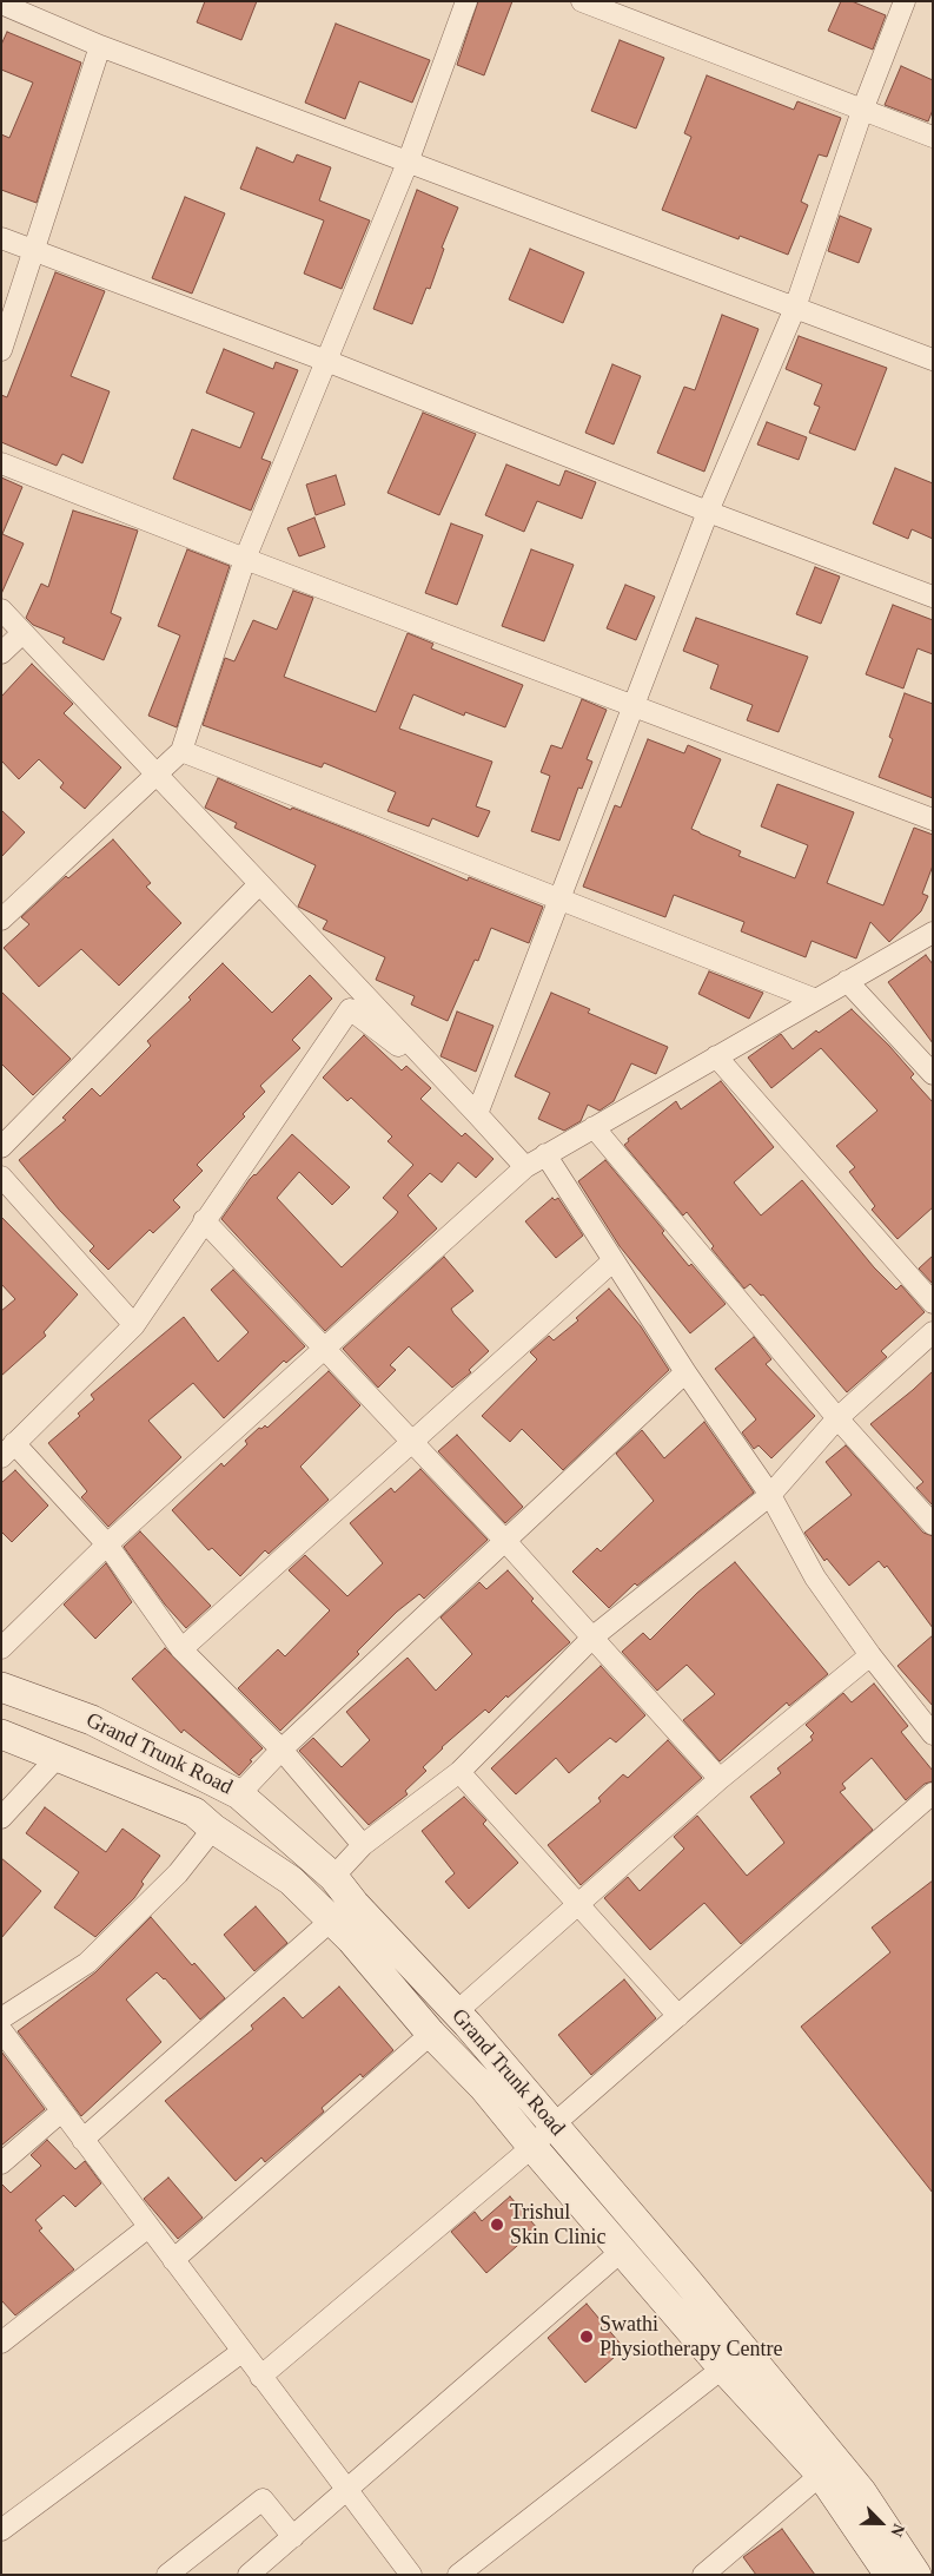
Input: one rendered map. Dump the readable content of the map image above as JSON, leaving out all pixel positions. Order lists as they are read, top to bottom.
{
  "streets": {
    "main road": ["Grand Trunk Road"]
  },
  "places": ["Trishul Skin Clinic", "Swathi Physiotherapy Centre"],
  "north": "bottom right"
}
